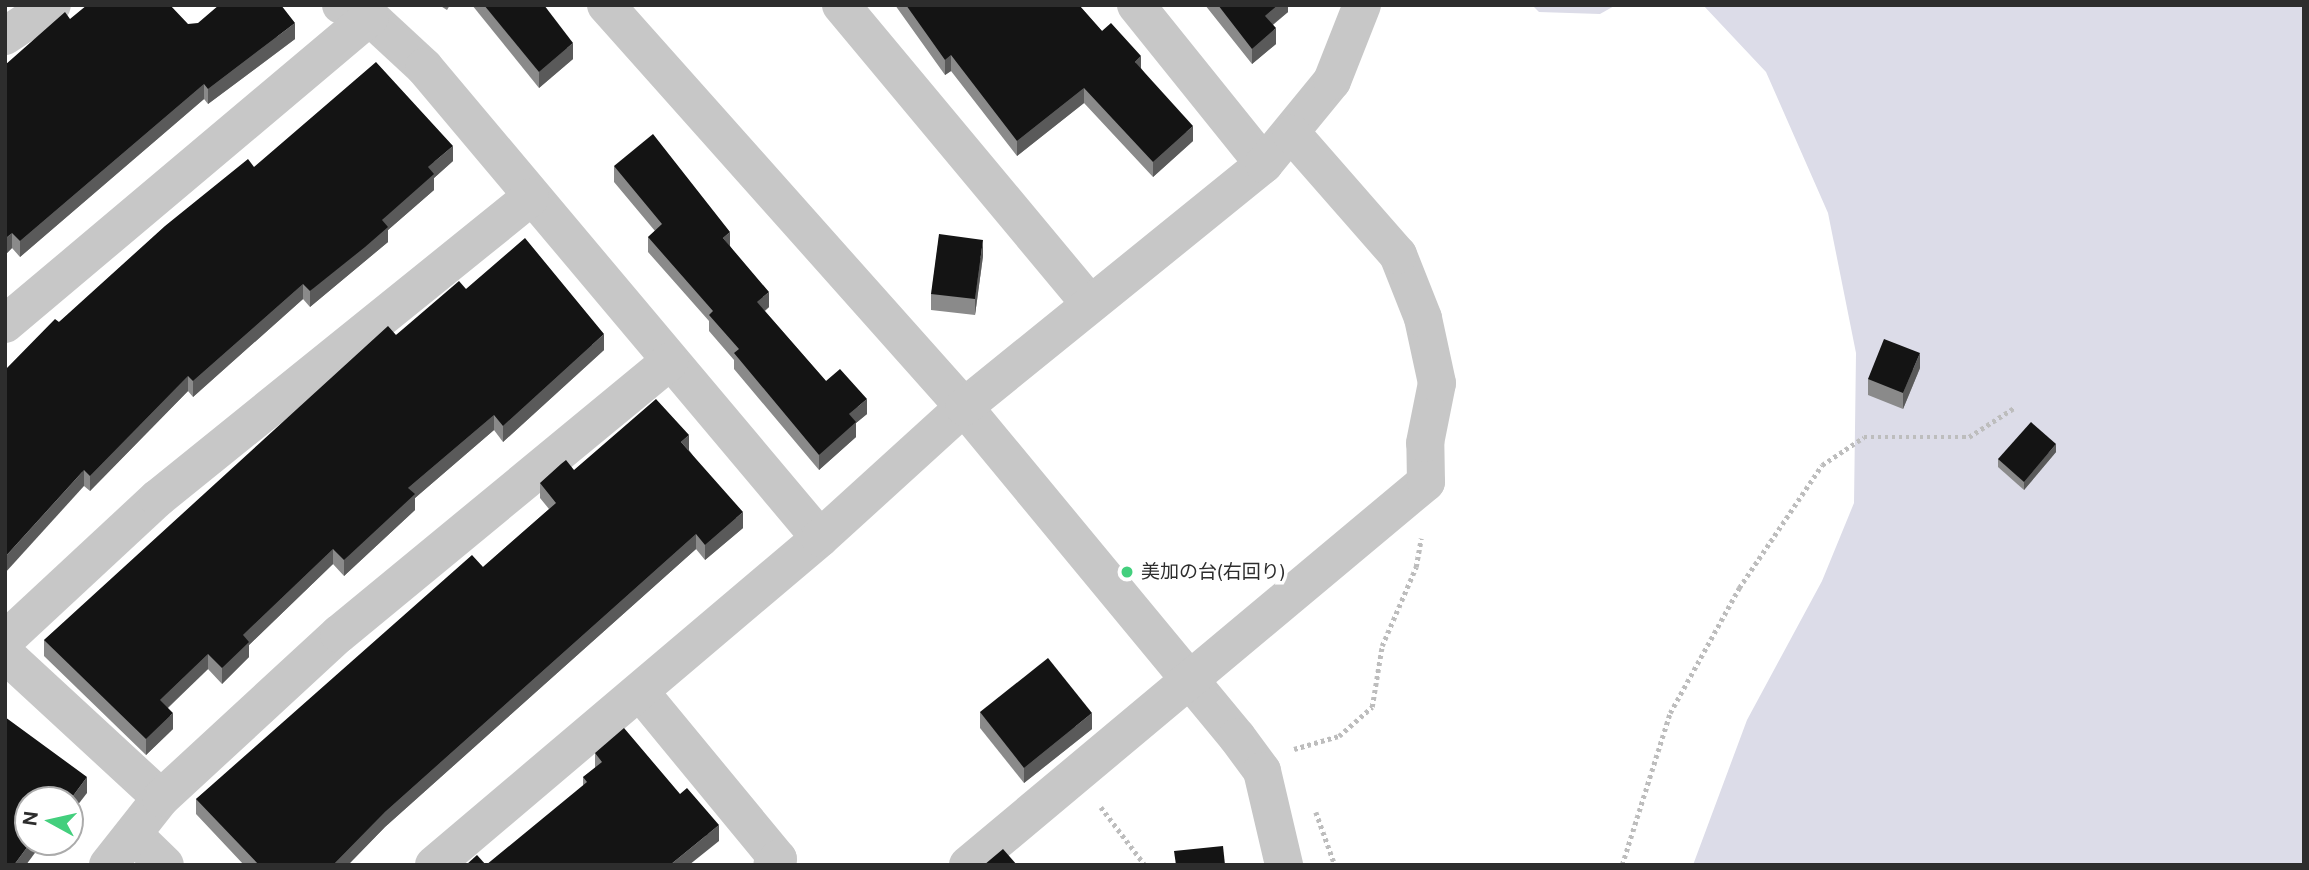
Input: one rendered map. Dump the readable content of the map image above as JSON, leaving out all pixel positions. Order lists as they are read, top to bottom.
{
  "places": ["美加の台(右回り)"],
  "north": "left"
}
